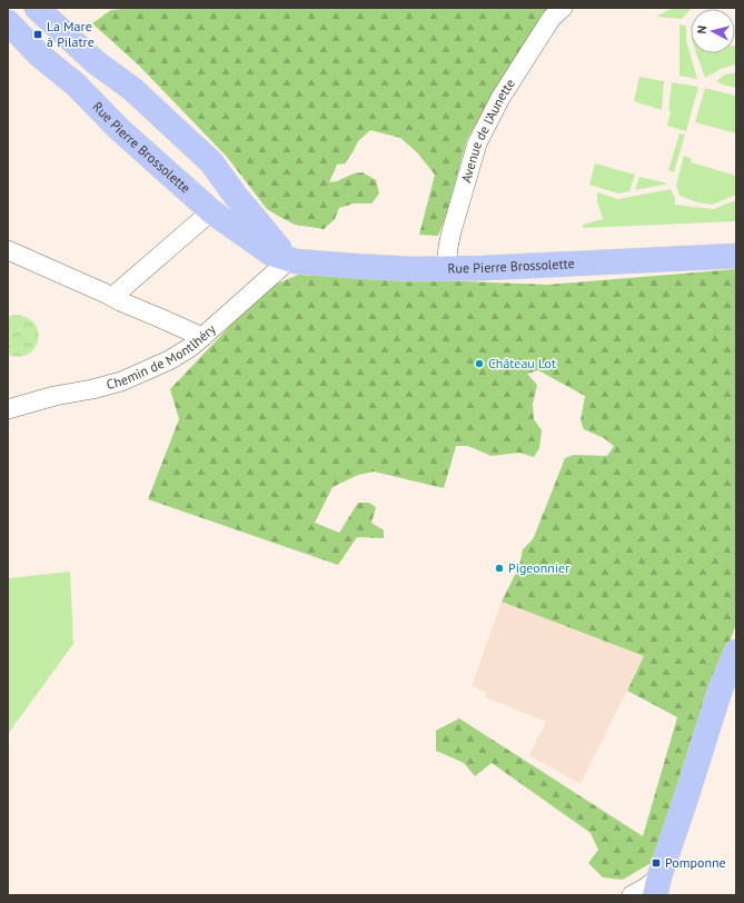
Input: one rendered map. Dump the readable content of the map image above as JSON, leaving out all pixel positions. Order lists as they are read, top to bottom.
{
  "streets": {
    "main road": ["Rue Pierre Brossolette"],
    "street": ["Avenue de l’Aunette", "Chemin de Montlhéry"]
  },
  "crossings": [
    ["Avenue de l’Aunette", "Rue Pierre Brossolette"],
    ["Rue Pierre Brossolette", "Chemin de Montlhéry"]
  ],
  "places": {
    "transit": ["La Mare à Pilatre", "Pomponne"],
    "other": ["Château Lot", "Pigeonnier"]
  },
  "north": "left"
}
